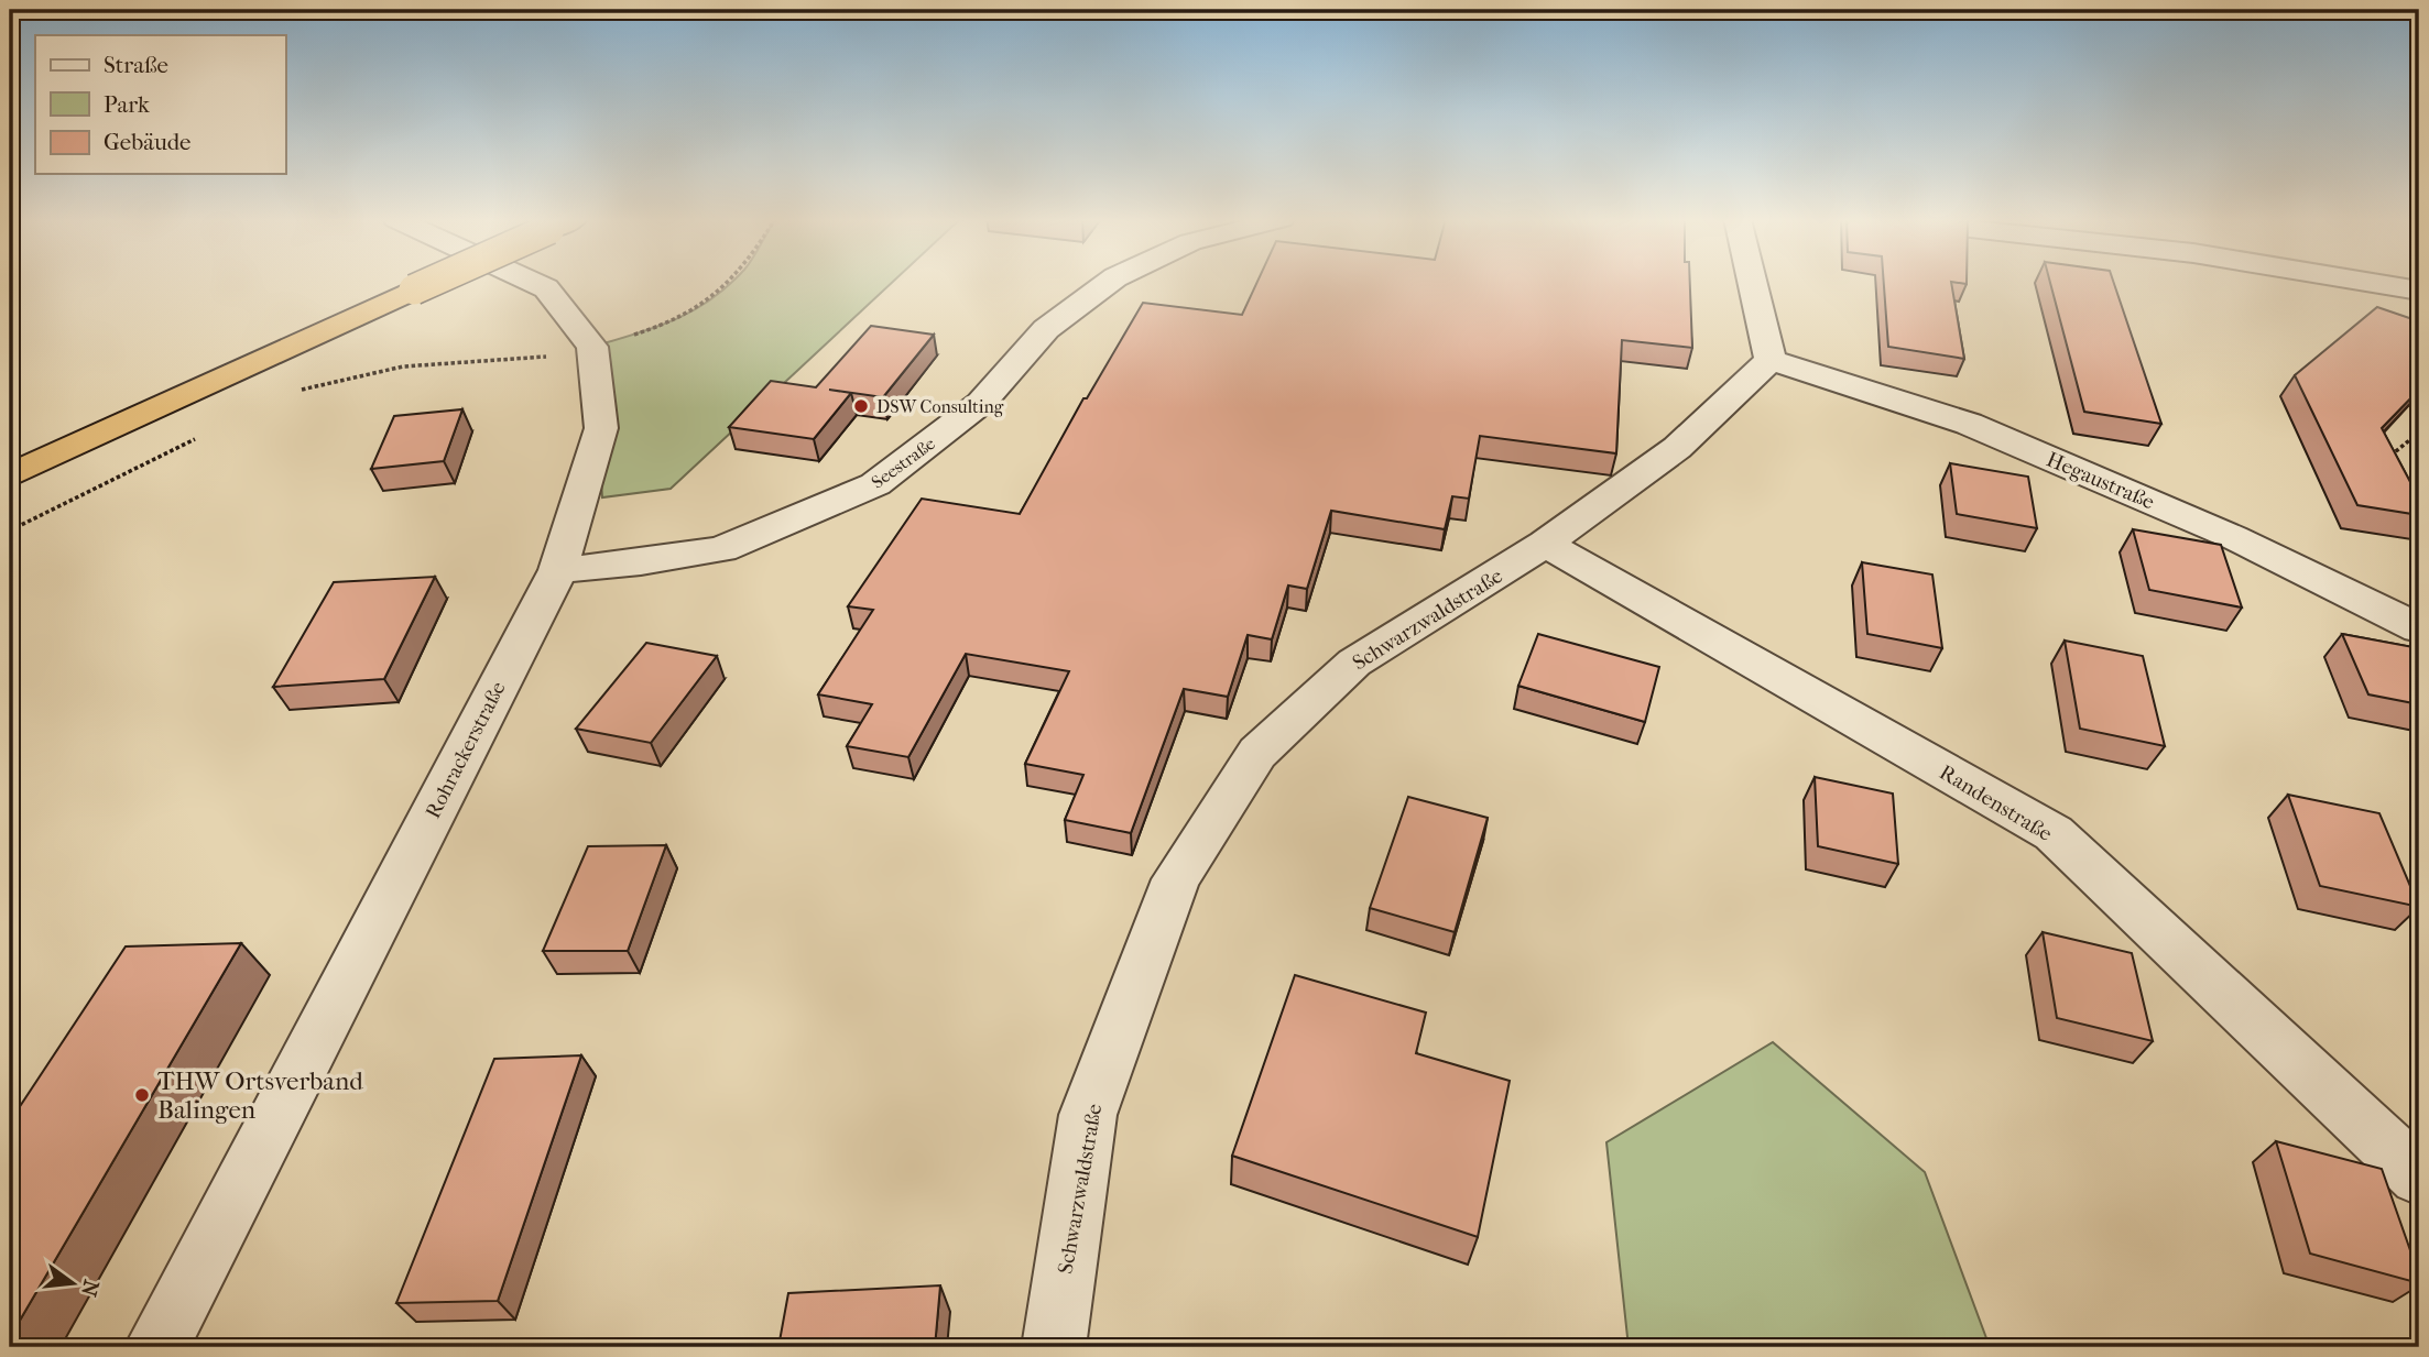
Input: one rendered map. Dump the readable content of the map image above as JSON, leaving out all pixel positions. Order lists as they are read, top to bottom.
{
  "streets": {
    "street": [
      "Seestraße",
      "Hegaustraße",
      "Schwarzwaldstraße",
      "Rohrackerstraße",
      "Randenstraße"
    ]
  },
  "crossings": [
    ["Seestraße", "Rohrackerstraße"],
    ["Hegaustraße", "Schwarzwaldstraße"],
    ["Schwarzwaldstraße", "Randenstraße"]
  ],
  "places": ["DSW Consulting", "THW Ortsverband Balingen"],
  "legend": ["Straße", "Park", "Gebäude"],
  "north": "right"
}
